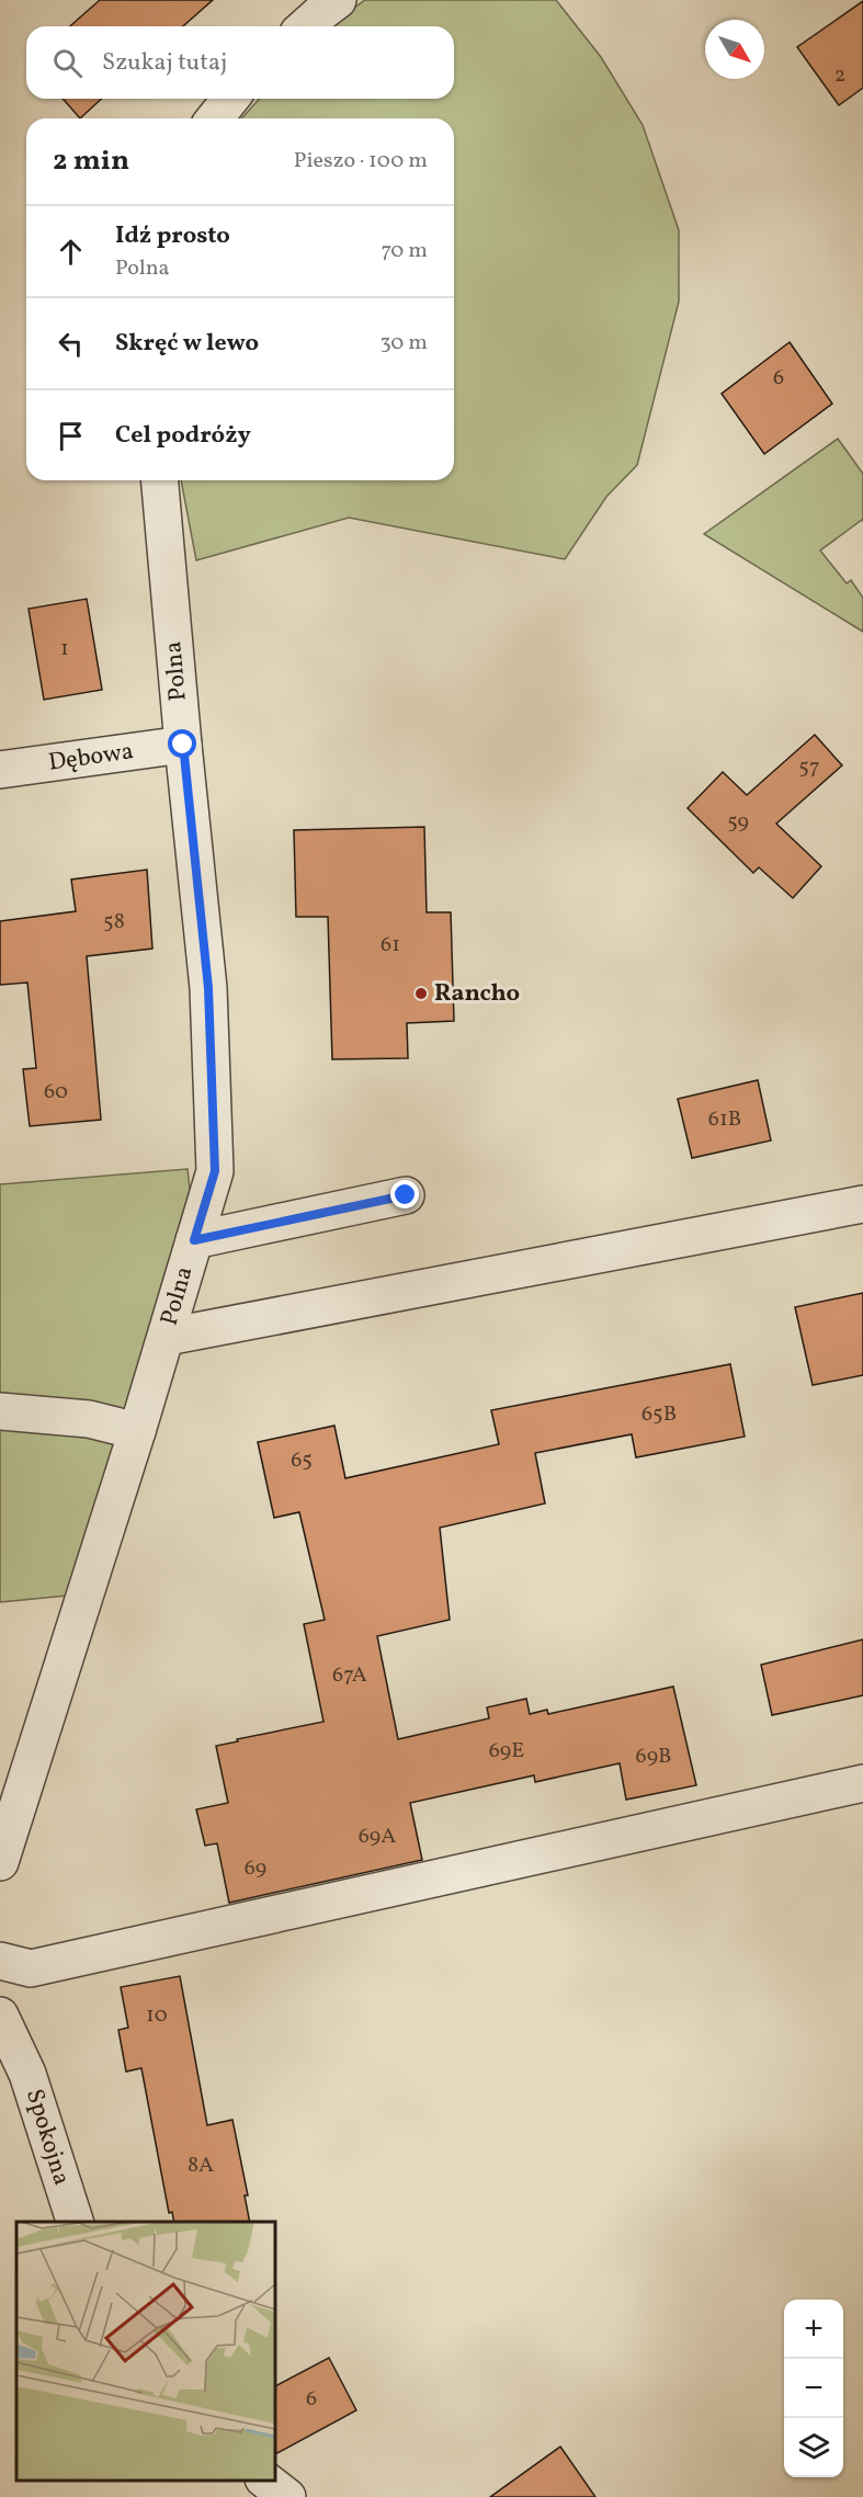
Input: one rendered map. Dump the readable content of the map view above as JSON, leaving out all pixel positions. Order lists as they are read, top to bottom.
{
  "streets": {
    "street": ["Polna", "Dębowa", "Spokojna"]
  },
  "crossings": [
    ["Polna", "Dębowa"]
  ],
  "places": ["Rancho"],
  "house_numbers": [
    "2",
    "6",
    "1",
    "57",
    "59",
    "58",
    "61",
    "60",
    "61B",
    "65B",
    "65",
    "67A",
    "69E",
    "69B",
    "69A",
    "69",
    "10",
    "8A",
    "6"
  ],
  "north": "bottom right",
  "page": {
    "search": "Szukaj tutaj",
    "heading": ["2 min", "Pieszo · 100 m"],
    "list": [
      ["Idź prosto", "Polna", "70 m"],
      ["Skręć w lewo", "30 m"],
      "Cel podróży"
    ],
    "map_buttons": ["+", "−"]
  }
}
